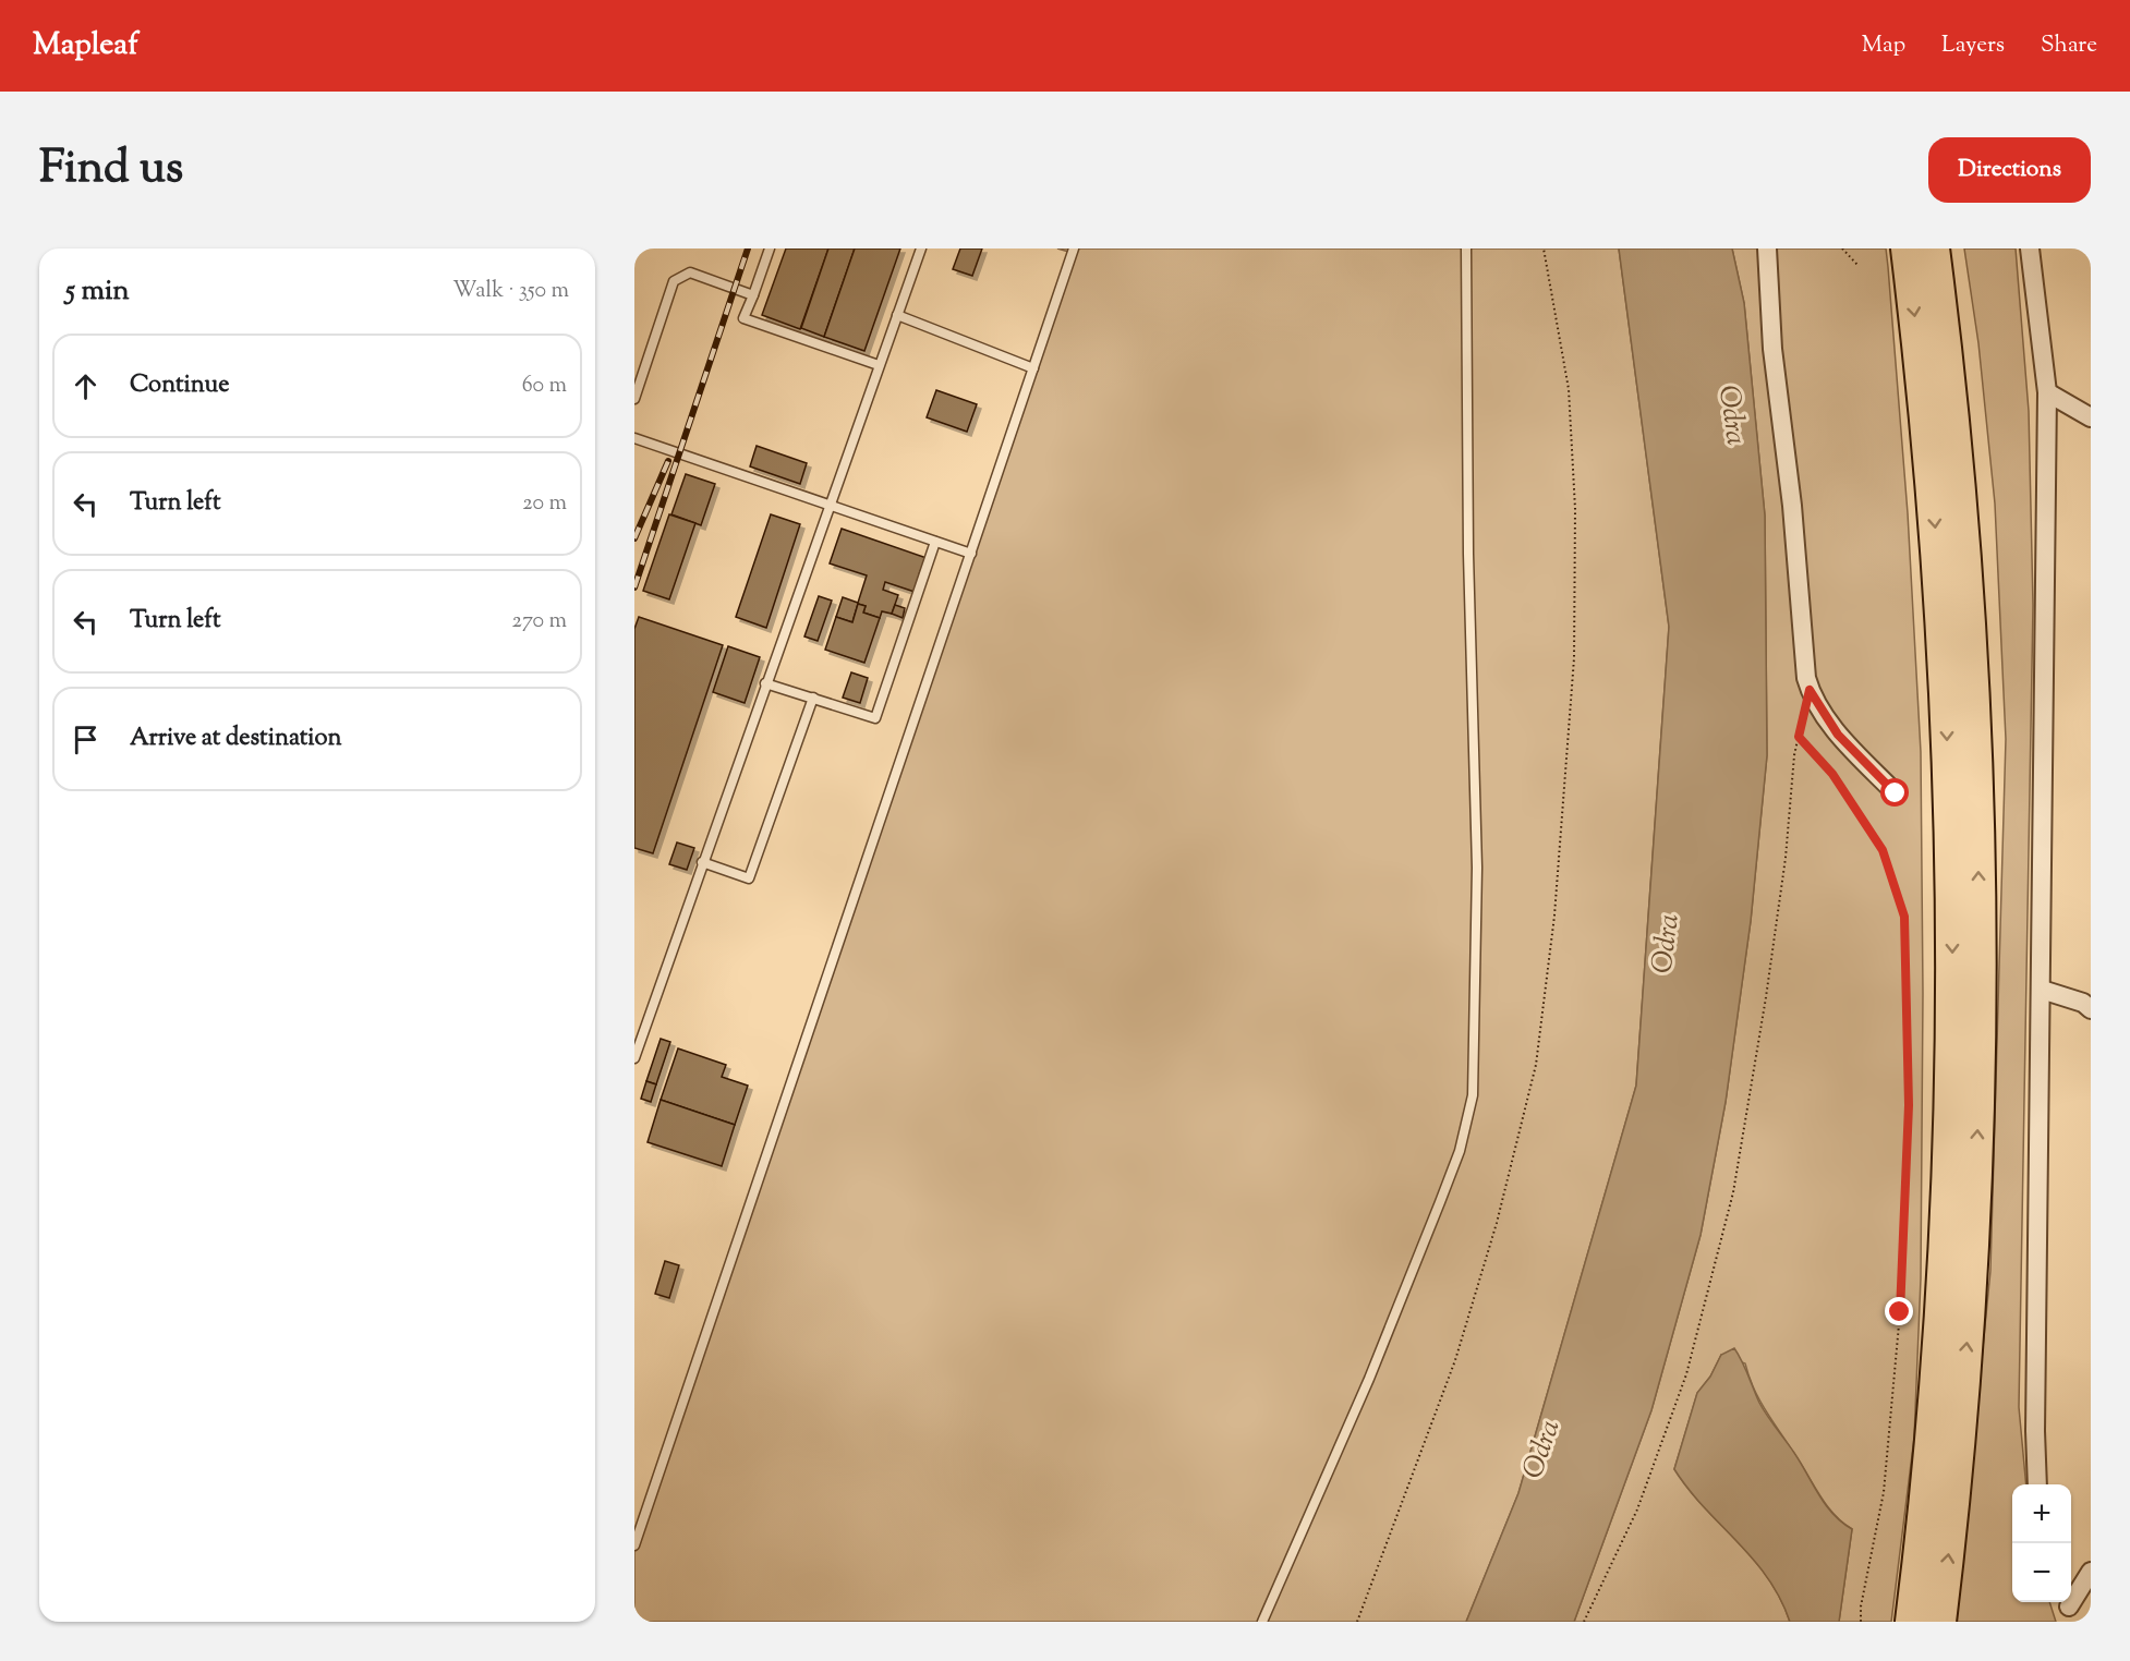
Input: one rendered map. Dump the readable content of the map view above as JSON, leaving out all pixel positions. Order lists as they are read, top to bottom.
{
  "water": ["Odra"],
  "page": {
    "header": "Mapleaf",
    "nav": ["Map", "Layers", "Share"],
    "title": "Find us",
    "buttons": "Directions",
    "heading": ["5 min", "Walk · 350 m"],
    "list": [
      ["Continue", "60 m"],
      ["Turn left", "20 m"],
      ["Turn left", "270 m"],
      "Arrive at destination"
    ],
    "map_buttons": ["+", "−"]
  }
}
